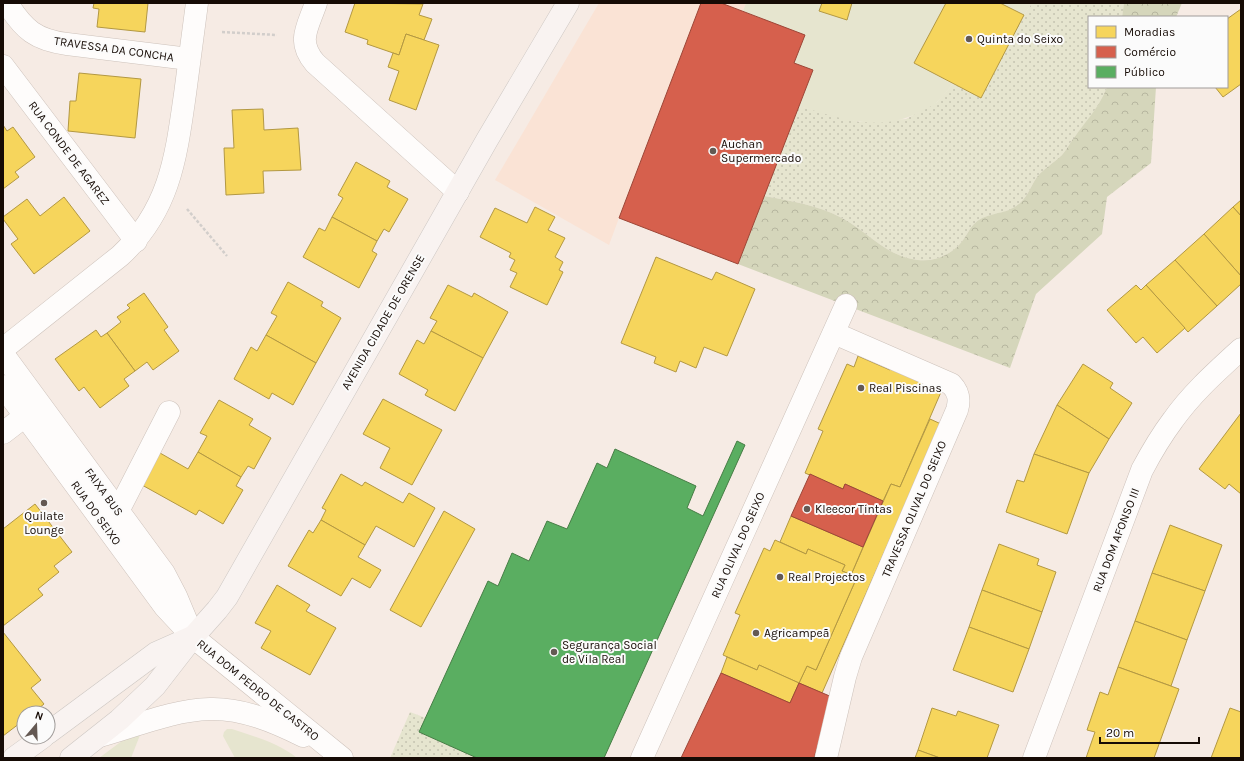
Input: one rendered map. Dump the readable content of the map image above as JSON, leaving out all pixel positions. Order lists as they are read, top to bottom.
{
  "streets": {
    "main road": ["AVENIDA CIDADE DE ORENSE"],
    "street": [
      "TRAVESSA DA CONCHA",
      "RUA CONDE DE AGAREZ",
      "FAIXA BUS",
      "TRAVESSA OLIVAL DO SEIXO",
      "RUA DO SEIXO",
      "RUA DOM AFONSO III",
      "RUA OLIVAL DO SEIXO",
      "RUA DOM PEDRO DE CASTRO"
    ]
  },
  "crossings": [
    ["AVENIDA CIDADE DE ORENSE", "FAIXA BUS"],
    ["AVENIDA CIDADE DE ORENSE", "RUA DO SEIXO"],
    ["AVENIDA CIDADE DE ORENSE", "RUA DOM PEDRO DE CASTRO"],
    ["FAIXA BUS", "RUA DO SEIXO"],
    ["FAIXA BUS", "RUA DOM PEDRO DE CASTRO"],
    ["TRAVESSA OLIVAL DO SEIXO", "RUA OLIVAL DO SEIXO"],
    ["RUA DO SEIXO", "RUA DOM PEDRO DE CASTRO"]
  ],
  "places": [
    "Quinta do Seixo",
    "Auchan Supermercado",
    "Real Piscinas",
    "Quilate Lounge",
    "Kleecor Tintas",
    "Real Projectos",
    "Agricampeã",
    "Segurança Social de Vila Real"
  ],
  "legend": ["Moradias", "Comércio", "Público"],
  "scale_bar": "20 m",
  "north": "top"
}
